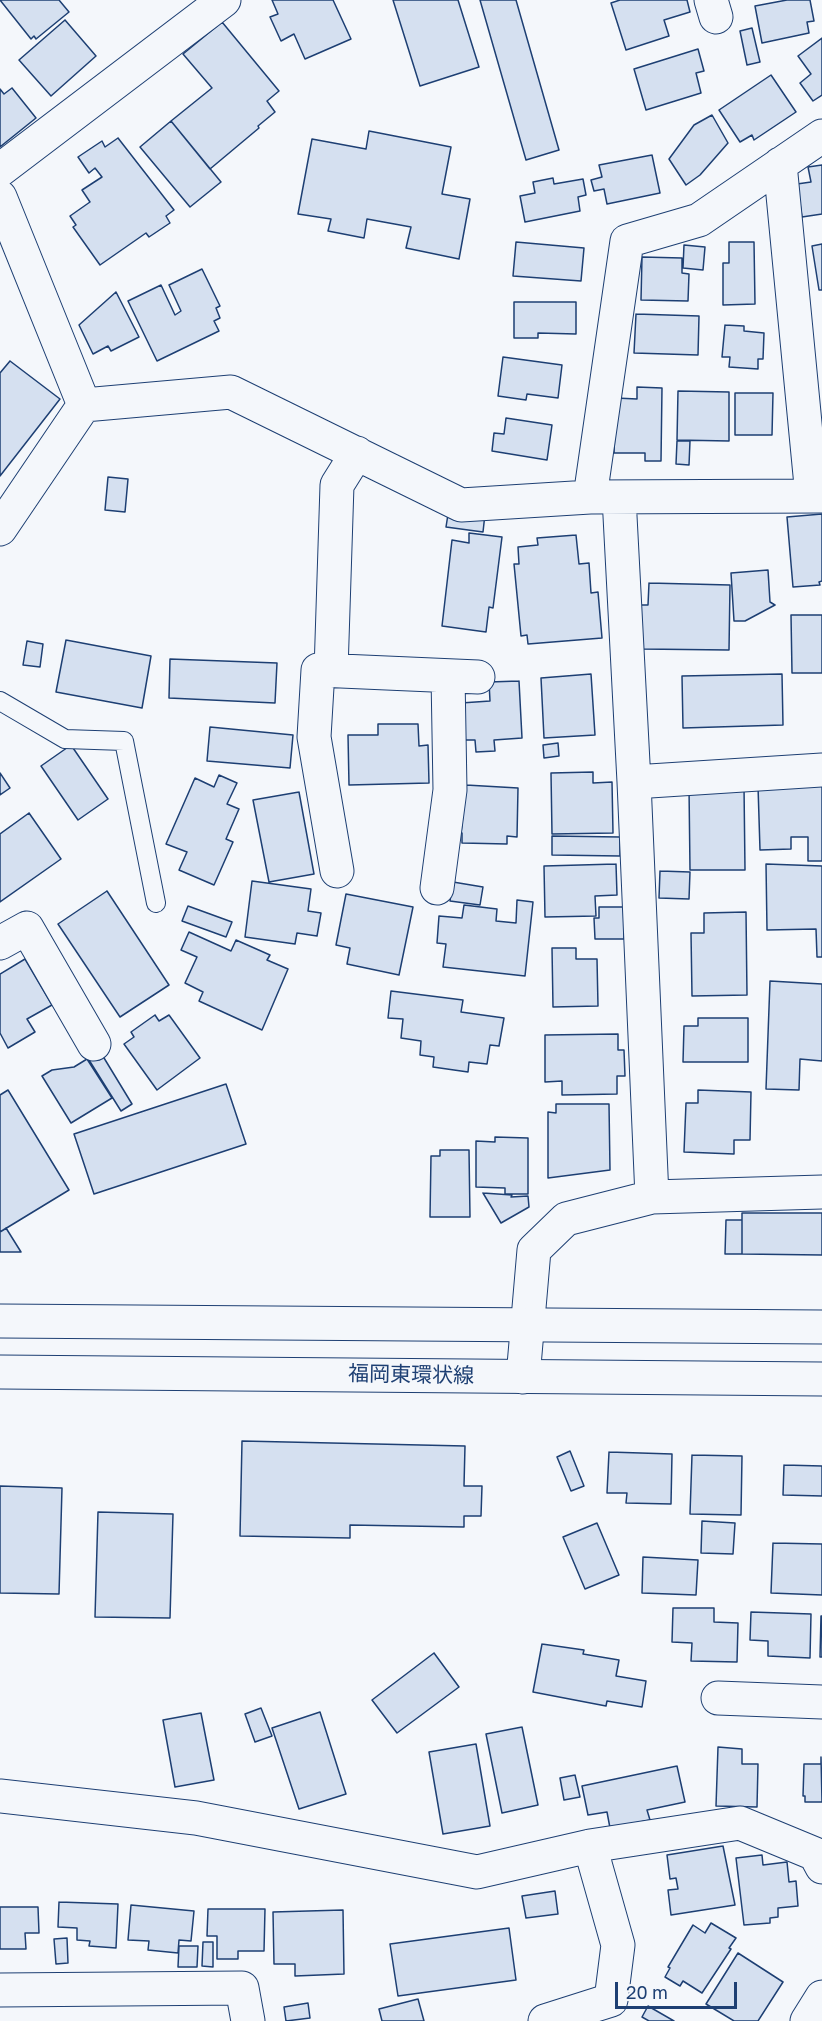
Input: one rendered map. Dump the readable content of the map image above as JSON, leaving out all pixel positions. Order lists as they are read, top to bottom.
{
  "streets": {
    "street": ["福岡東環状線"]
  },
  "scale_bar": "20 m"
}
